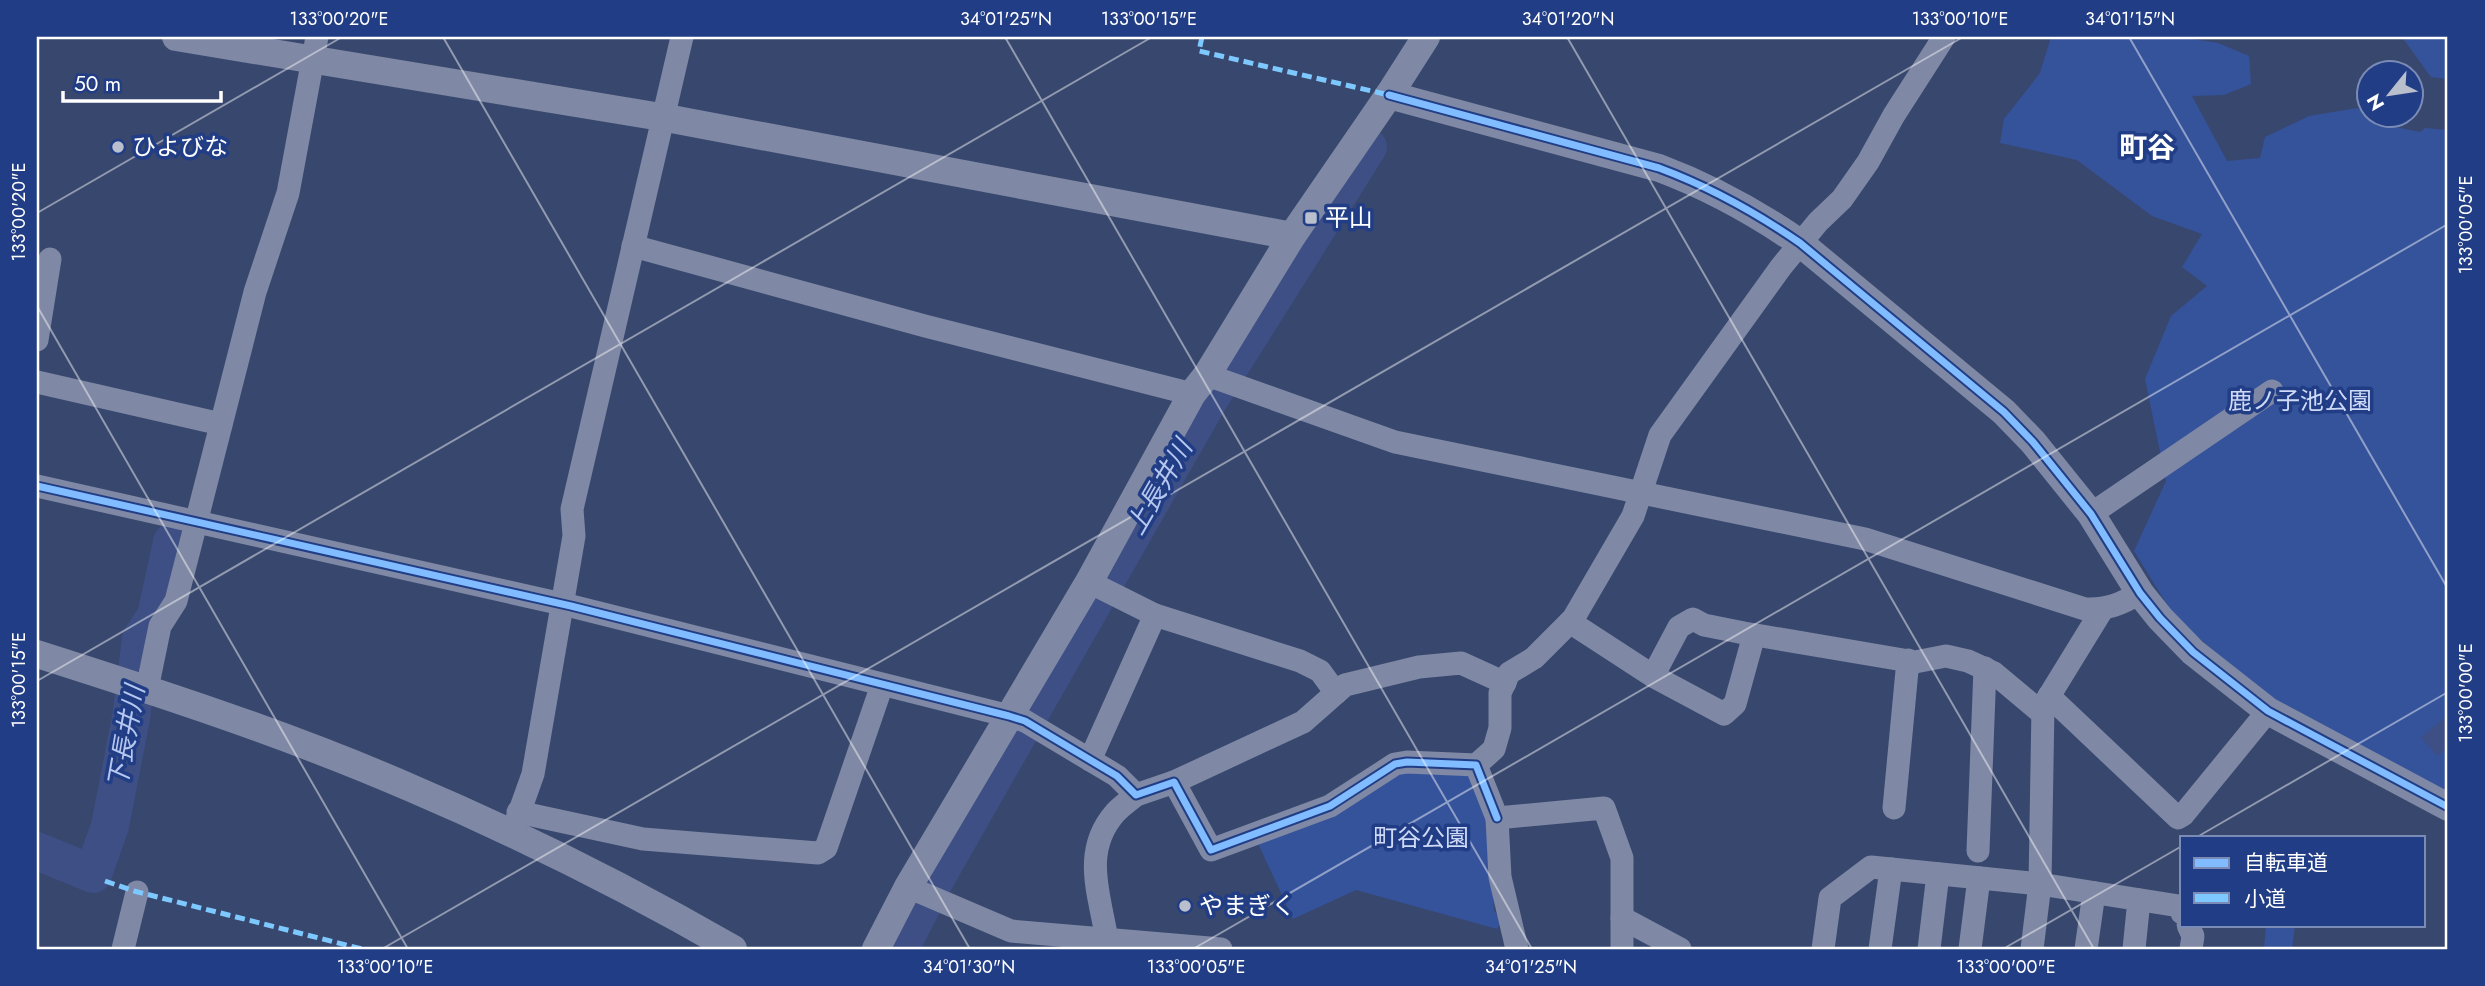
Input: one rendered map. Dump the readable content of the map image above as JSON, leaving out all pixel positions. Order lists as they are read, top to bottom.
{
  "districts": ["町谷"],
  "water": ["上長井川", "下長井川"],
  "parks": ["鹿ノ子池公園", "町谷公園"],
  "places": {
    "other": ["ひよびな", "やまぎく"],
    "transit": ["平山"]
  },
  "legend": ["自転車道", "小道"],
  "scale_bar": "50 m",
  "north": "bottom left",
  "coordinates": [
    "133°00'20\"E",
    "34°01'25\"N",
    "133°00'15\"E",
    "34°01'20\"N",
    "133°00'10\"E",
    "34°01'15\"N",
    "133°00'05\"E",
    "133°00'00\"E",
    "34°01'30\"N"
  ]
}
